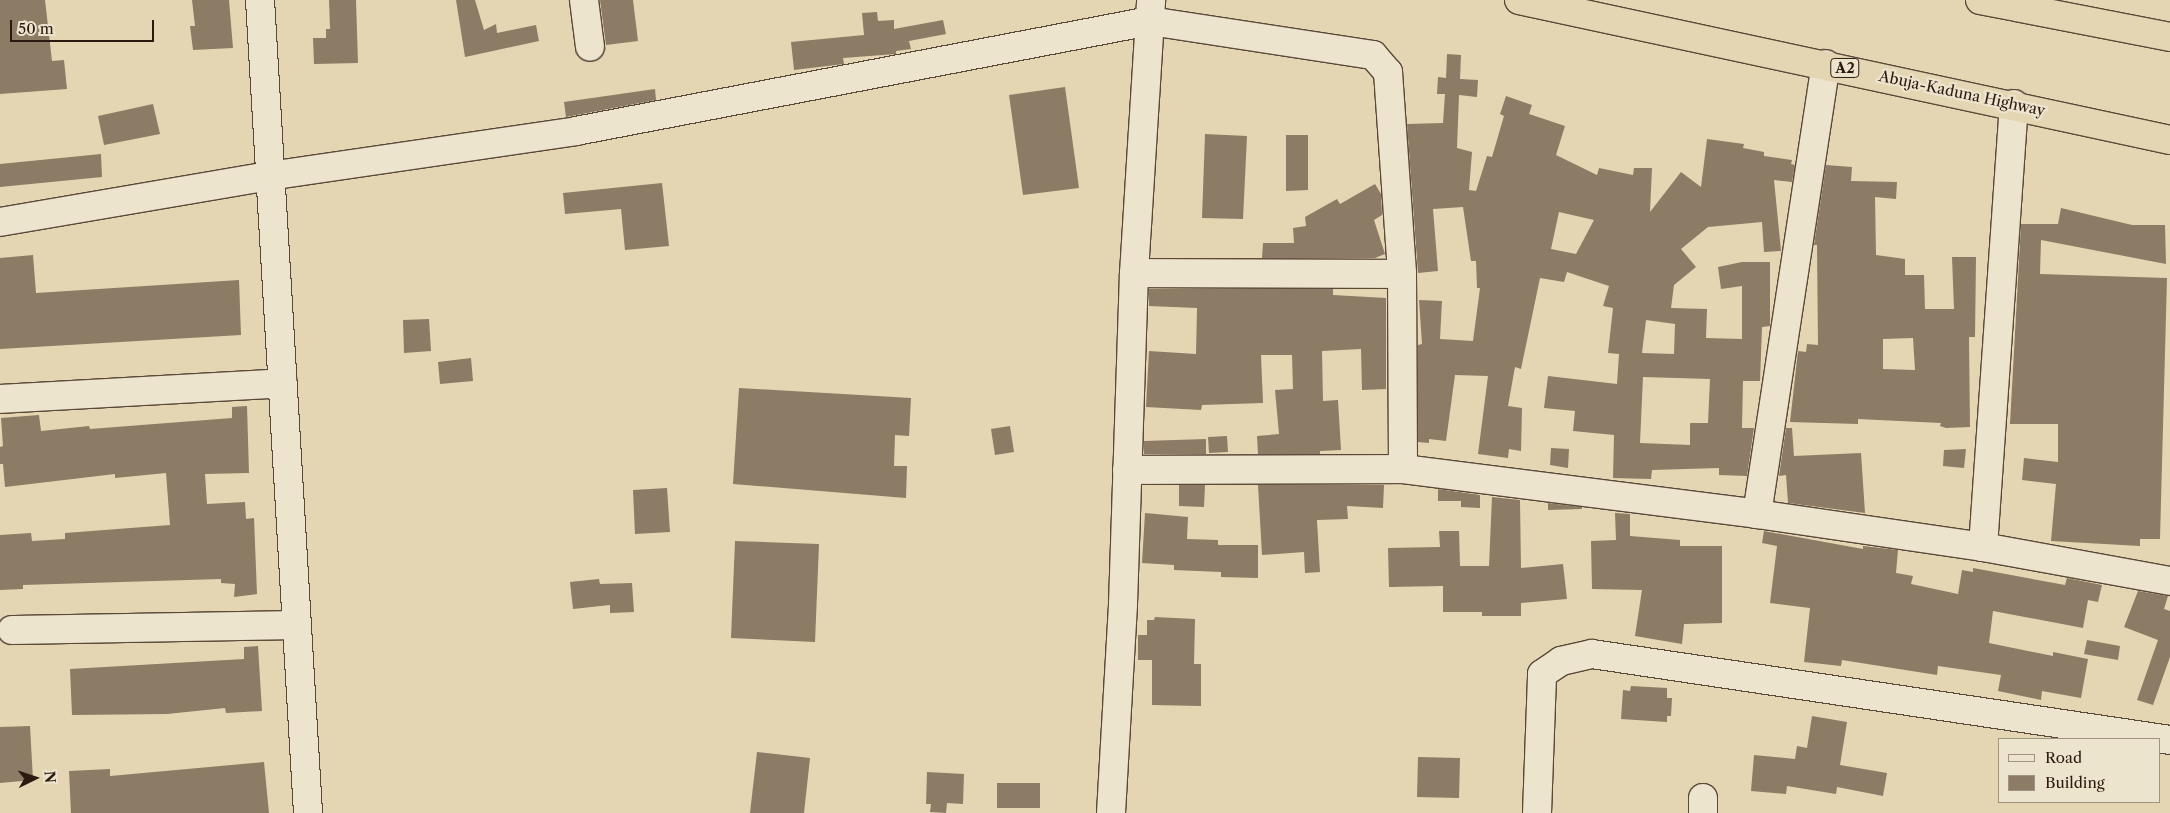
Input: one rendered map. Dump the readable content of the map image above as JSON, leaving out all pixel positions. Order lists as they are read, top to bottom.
{
  "streets": {
    "highway": ["A2", "Abuja-Kaduna Highway"]
  },
  "legend": ["Road", "Building"],
  "scale_bar": "50 m",
  "north": "right"
}
